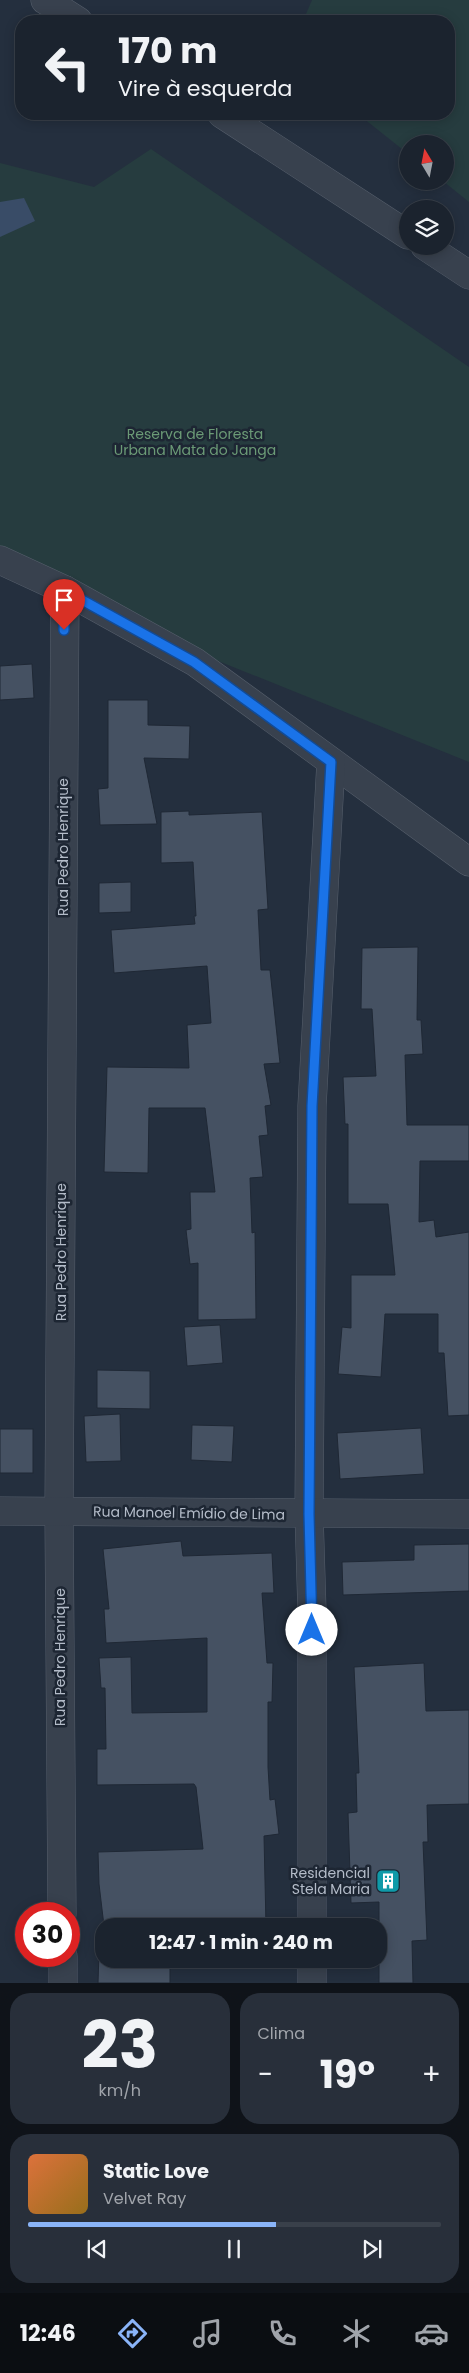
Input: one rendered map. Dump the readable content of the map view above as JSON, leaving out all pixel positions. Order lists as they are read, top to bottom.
{
  "streets": {
    "street": ["Rua Pedro Henrique", "Rua Manoel Emídio de Lima"]
  },
  "crossings": [
    ["Rua Pedro Henrique", "Rua Manoel Emídio de Lima"]
  ],
  "parks": ["Reserva de Floresta Urbana Mata do Janga"],
  "places": {
    "building": ["Residencial Stela Maria"]
  },
  "north": "top",
  "page": {
    "turn": ["170 m", "Vire à esquerda"],
    "limit": "30",
    "trip": "12:47 · 1 min · 240 m",
    "tile": [
      ["23", "km/h"],
      "Clima"
    ],
    "heat": ["−", "19°", "+"],
    "song": ["Static Love", "Velvet Ray"],
    "tabs": "12:46"
  }
}
